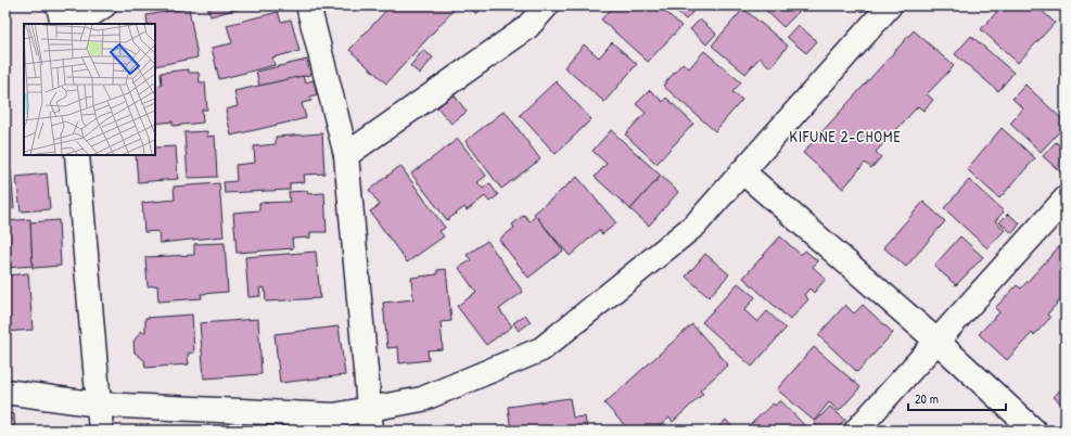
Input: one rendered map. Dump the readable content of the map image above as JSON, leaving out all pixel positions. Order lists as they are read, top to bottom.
{
  "districts": ["KIFUNE 2-CHOME"],
  "scale_bar": "20 m"
}
